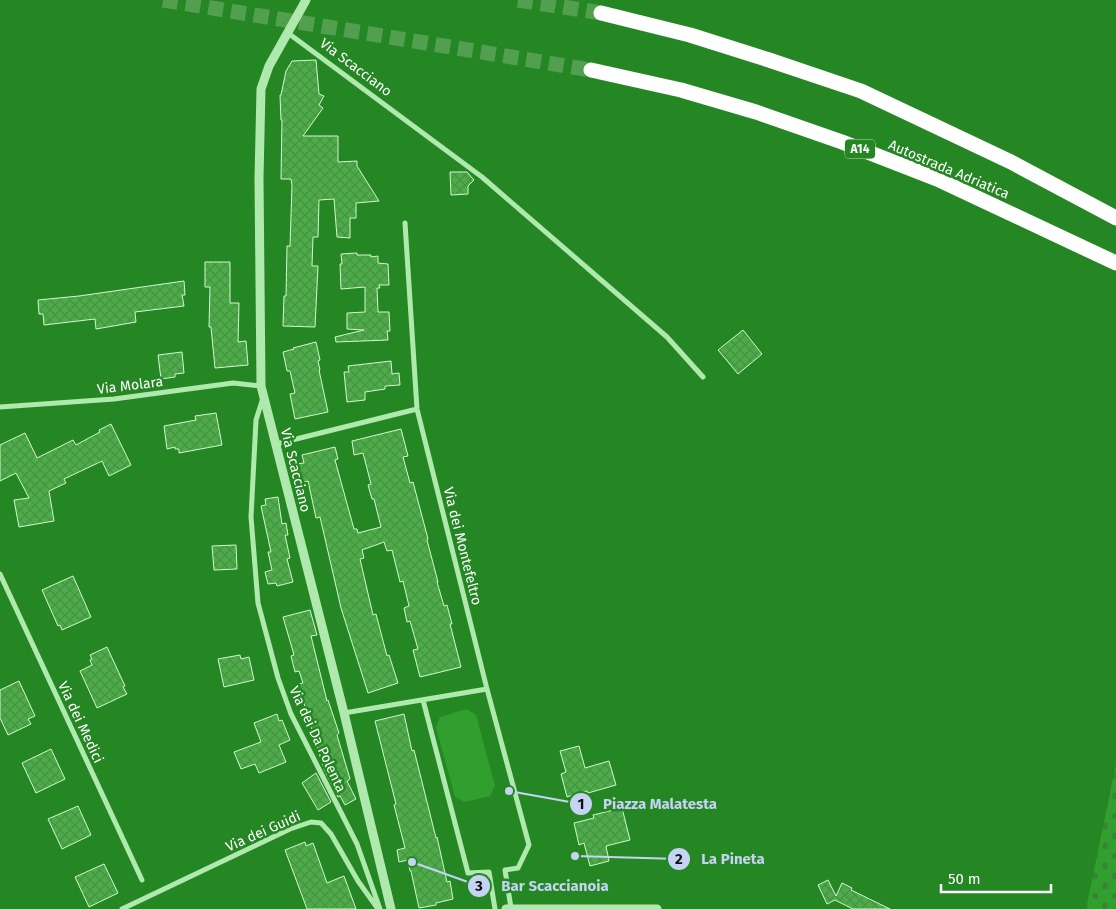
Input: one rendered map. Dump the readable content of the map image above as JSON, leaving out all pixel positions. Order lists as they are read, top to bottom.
{
  "streets": {
    "highway": ["A14", "Autostrada Adriatica"],
    "street": [
      "Via Scacciano",
      "Via Molara",
      "Via dei Montefeltro",
      "Via dei Medici",
      "Via dei Da Polenta",
      "Via dei Guidi"
    ]
  },
  "crossings": [
    ["Via Scacciano", "Via Molara"],
    ["Via Scacciano", "Via dei Da Polenta"],
    ["Via Molara", "Via dei Da Polenta"],
    ["Via dei Da Polenta", "Via dei Guidi"]
  ],
  "places": ["Piazza Malatesta", "La Pineta", "Bar Scaccianoia"],
  "scale_bar": "50 m"
}
